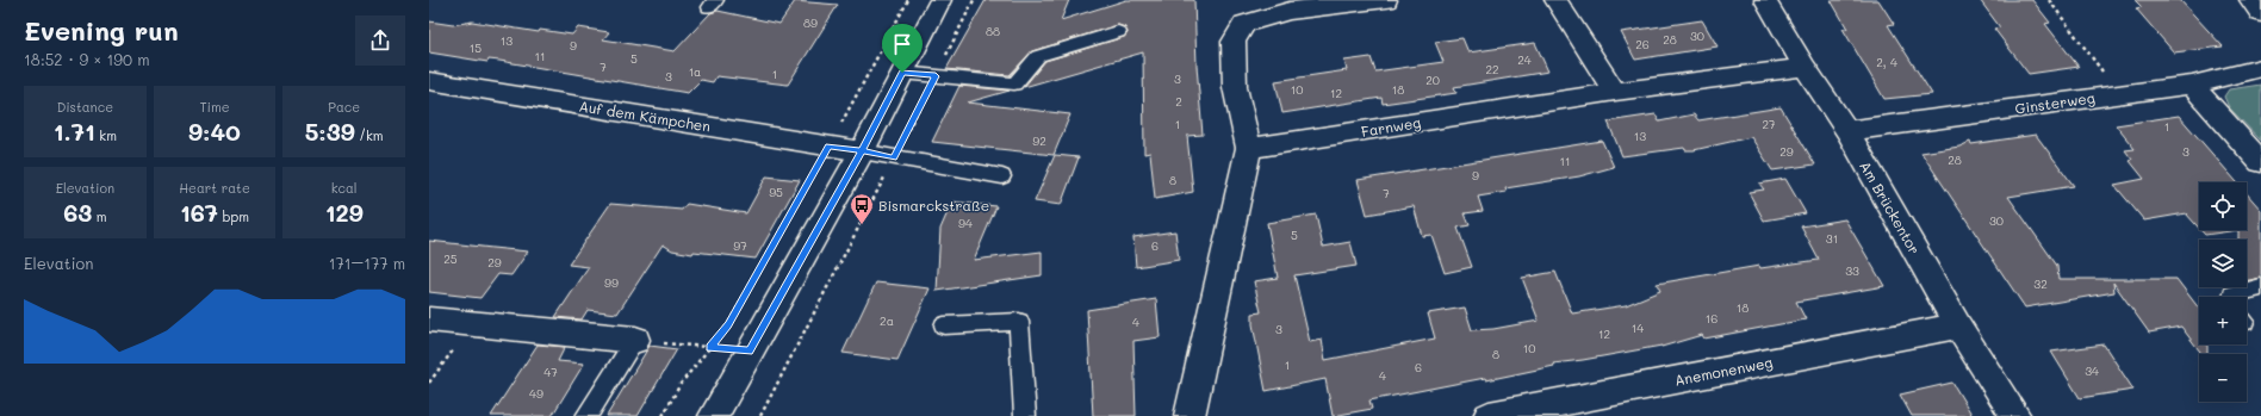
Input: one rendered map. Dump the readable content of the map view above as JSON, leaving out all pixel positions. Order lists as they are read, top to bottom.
{
  "streets": {
    "street": [
      "Ginsterweg",
      "Auf dem Kämpchen",
      "Farnweg",
      "Am Brückentor",
      "Anemonenweg"
    ]
  },
  "crossings": [
    ["Ginsterweg", "Am Brückentor"],
    ["Farnweg", "Am Brückentor"],
    ["Am Brückentor", "Anemonenweg"]
  ],
  "places": {
    "bus stop": ["Bismarckstraße"]
  },
  "house_numbers": [
    "89",
    "88",
    "30",
    "28",
    "13",
    "26",
    "9",
    "15",
    "11",
    "5",
    "24",
    "2, 4",
    "7",
    "22",
    "1a",
    "1",
    "3",
    "3",
    "20",
    "10",
    "18",
    "12",
    "2",
    "1",
    "27",
    "1",
    "13",
    "92",
    "29",
    "3",
    "28",
    "11",
    "9",
    "8",
    "95",
    "7",
    "30",
    "94",
    "5",
    "31",
    "97",
    "6",
    "25",
    "29",
    "33",
    "99",
    "32",
    "18",
    "16",
    "2a",
    "4",
    "14",
    "3",
    "12",
    "10",
    "8",
    "1",
    "6",
    "34",
    "47",
    "4",
    "49"
  ],
  "page": {
    "heading": ["Evening run", "18:52 · 9 × 190 m"],
    "stats": [
      ["Distance", "1.71 km"],
      ["Time", "9:40"],
      ["Pace", "5:39 /km"],
      ["Elevation", "63 m"],
      ["Heart rate", "167 bpm"],
      ["kcal", "129"]
    ],
    "map_buttons": ["+", "−"],
    "chart": ["Elevation", "171–177 m"]
  }
}
